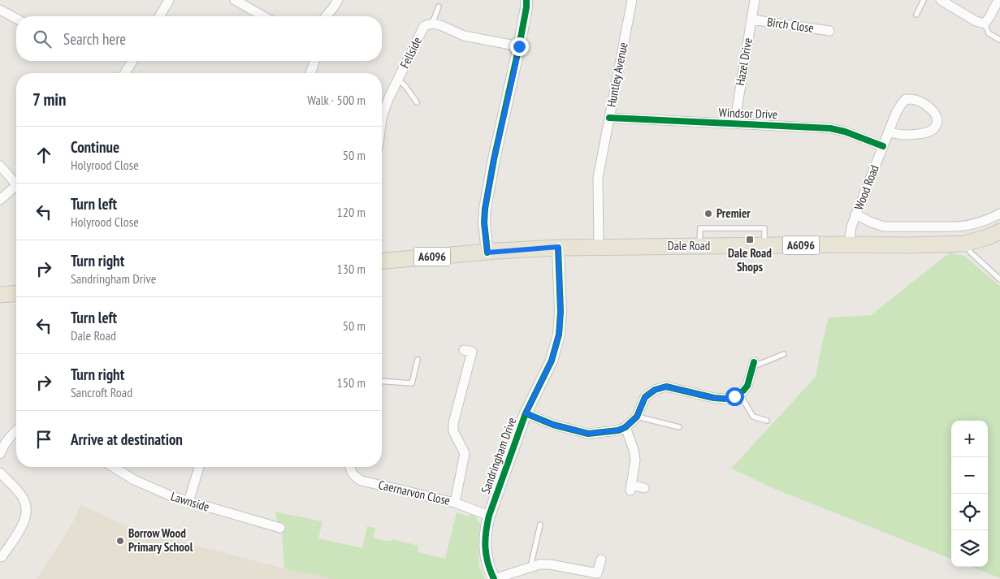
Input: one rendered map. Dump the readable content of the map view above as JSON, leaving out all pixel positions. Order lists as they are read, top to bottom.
{
  "streets": {
    "main road": ["A6096", "Dale Road"],
    "street": [
      "Birch Close",
      "Fellside",
      "Hazel Drive",
      "Huntley Avenue",
      "Windsor Drive",
      "Wood Road",
      "Sandringham Drive",
      "Caernarvon Close",
      "Lawnside"
    ]
  },
  "crossings": [
    ["Birch Close", "Hazel Drive"],
    ["Hazel Drive", "Windsor Drive"],
    ["Huntley Avenue", "Windsor Drive"],
    ["Huntley Avenue", "Dale Road"],
    ["Windsor Drive", "Wood Road"],
    ["Wood Road", "Dale Road"],
    ["Dale Road", "Sandringham Drive"],
    ["Sandringham Drive", "Caernarvon Close"]
  ],
  "places": {
    "other": ["Premier", "Borrow Wood Primary School"],
    "transit": ["Dale Road Shops"]
  },
  "page": {
    "search": "Search here",
    "heading": ["7 min", "Walk · 500 m"],
    "list": [
      ["Continue", "Holyrood Close", "50 m"],
      ["Turn left", "Holyrood Close", "120 m"],
      ["Turn right", "Sandringham Drive", "130 m"],
      ["Turn left", "Dale Road", "50 m"],
      ["Turn right", "Sancroft Road", "150 m"],
      "Arrive at destination"
    ],
    "map_buttons": ["+", "−"]
  }
}
